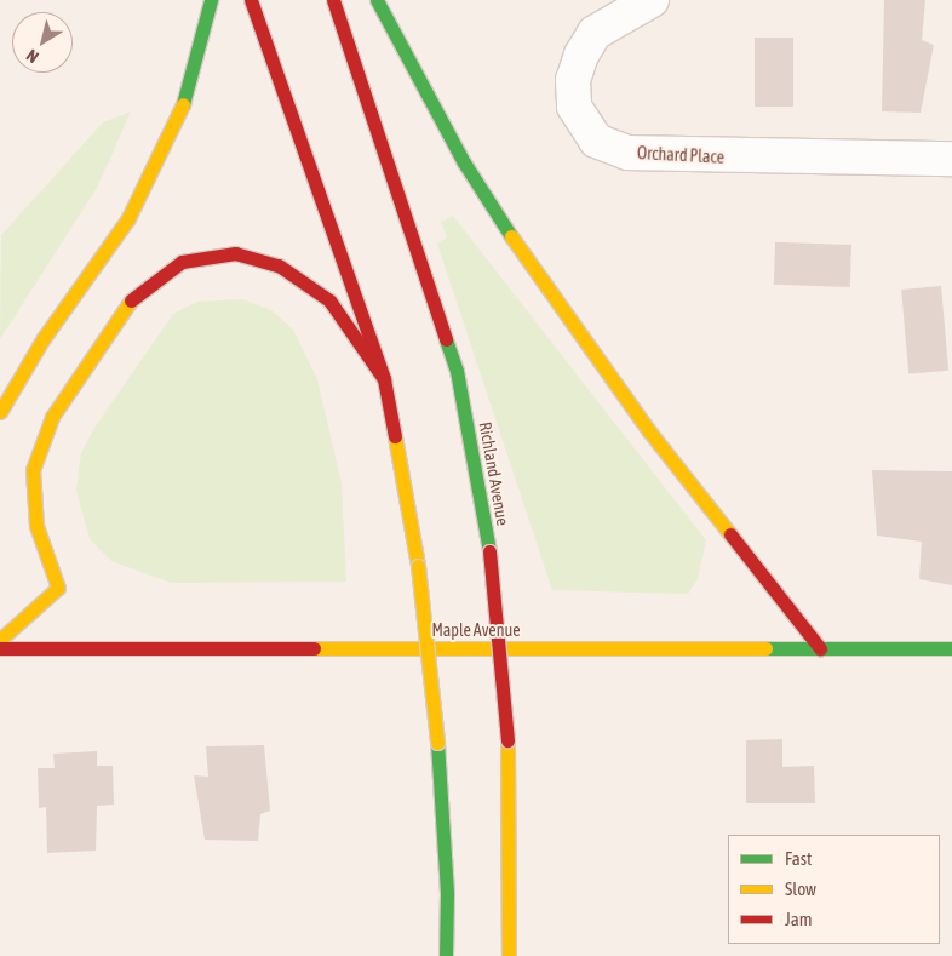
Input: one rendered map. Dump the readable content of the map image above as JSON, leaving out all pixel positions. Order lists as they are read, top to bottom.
{
  "streets": {
    "main road": ["Richland Avenue", "Maple Avenue"],
    "street": ["Orchard Place"]
  },
  "legend": ["Fast", "Slow", "Jam"],
  "north": "bottom left"
}
